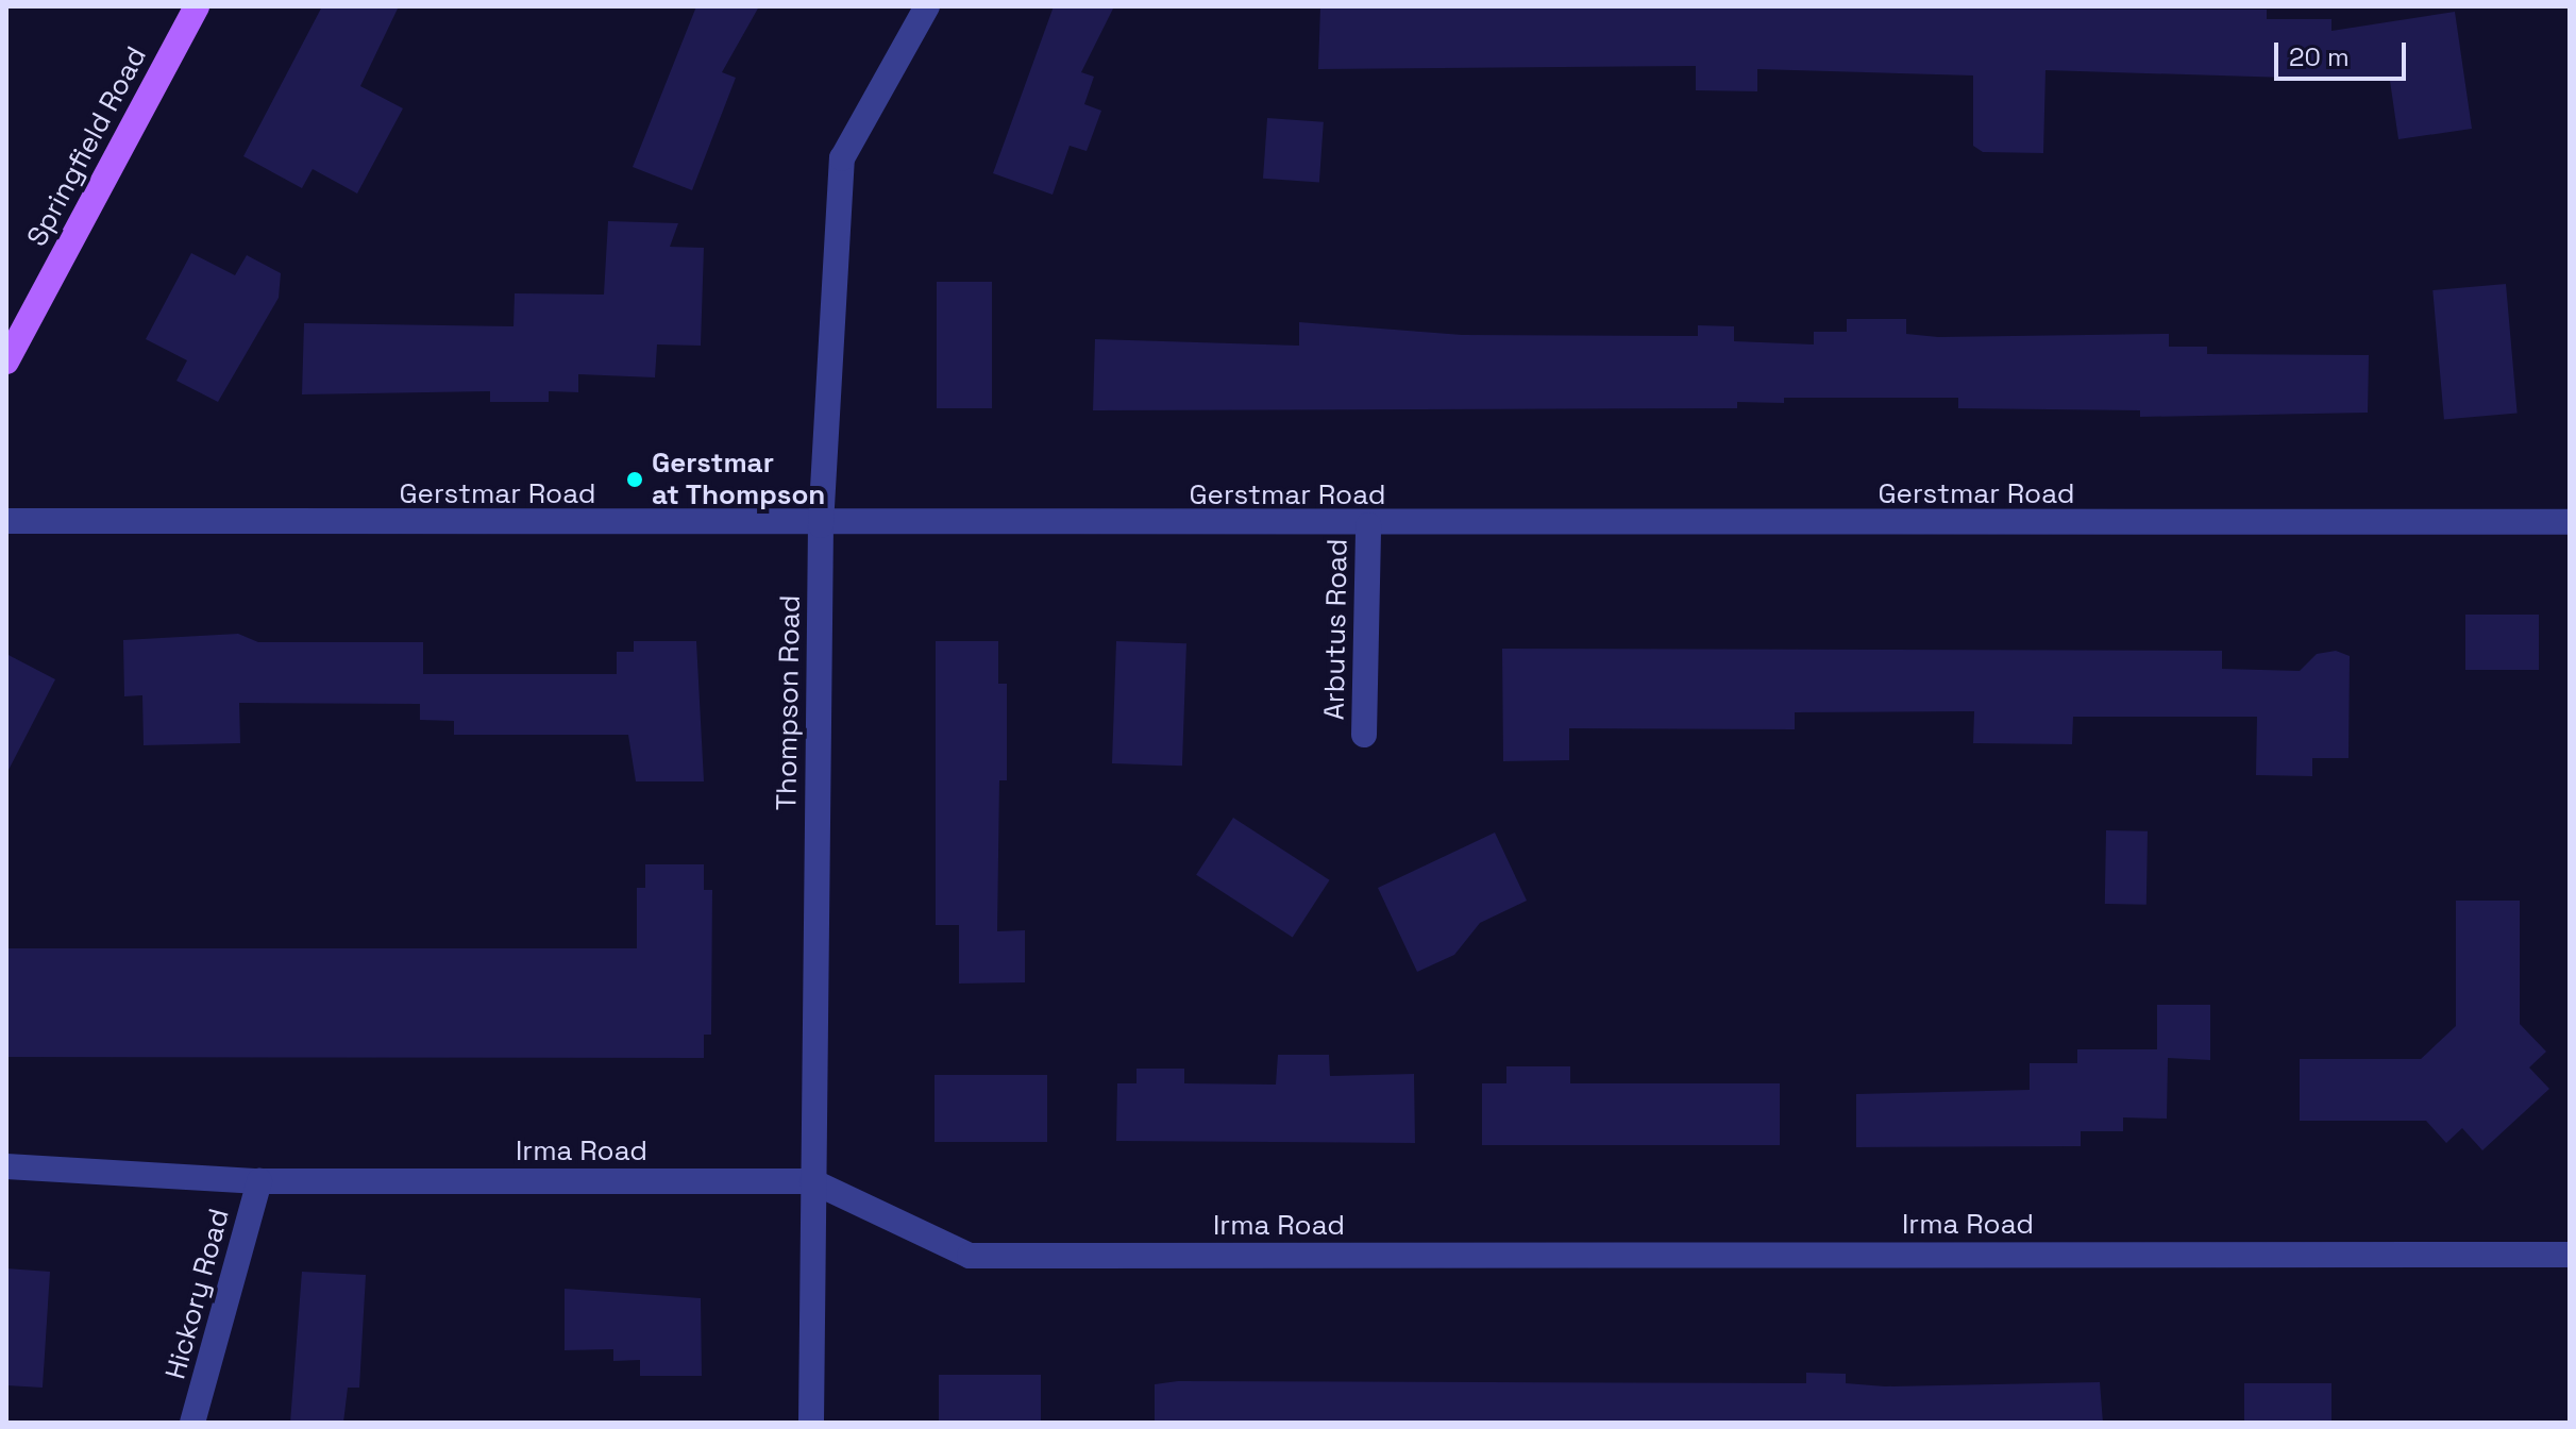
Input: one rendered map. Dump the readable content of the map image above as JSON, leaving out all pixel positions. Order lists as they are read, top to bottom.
{
  "streets": {
    "main road": ["Springfield Road"],
    "street": [
      "Gerstmar Road",
      "Arbutus Road",
      "Thompson Road",
      "Irma Road",
      "Hickory Road"
    ]
  },
  "crossings": [
    ["Gerstmar Road", "Arbutus Road"],
    ["Gerstmar Road", "Thompson Road"],
    ["Thompson Road", "Irma Road"],
    ["Irma Road", "Hickory Road"]
  ],
  "places": ["Gerstmar at Thompson"],
  "scale_bar": "20 m"
}
